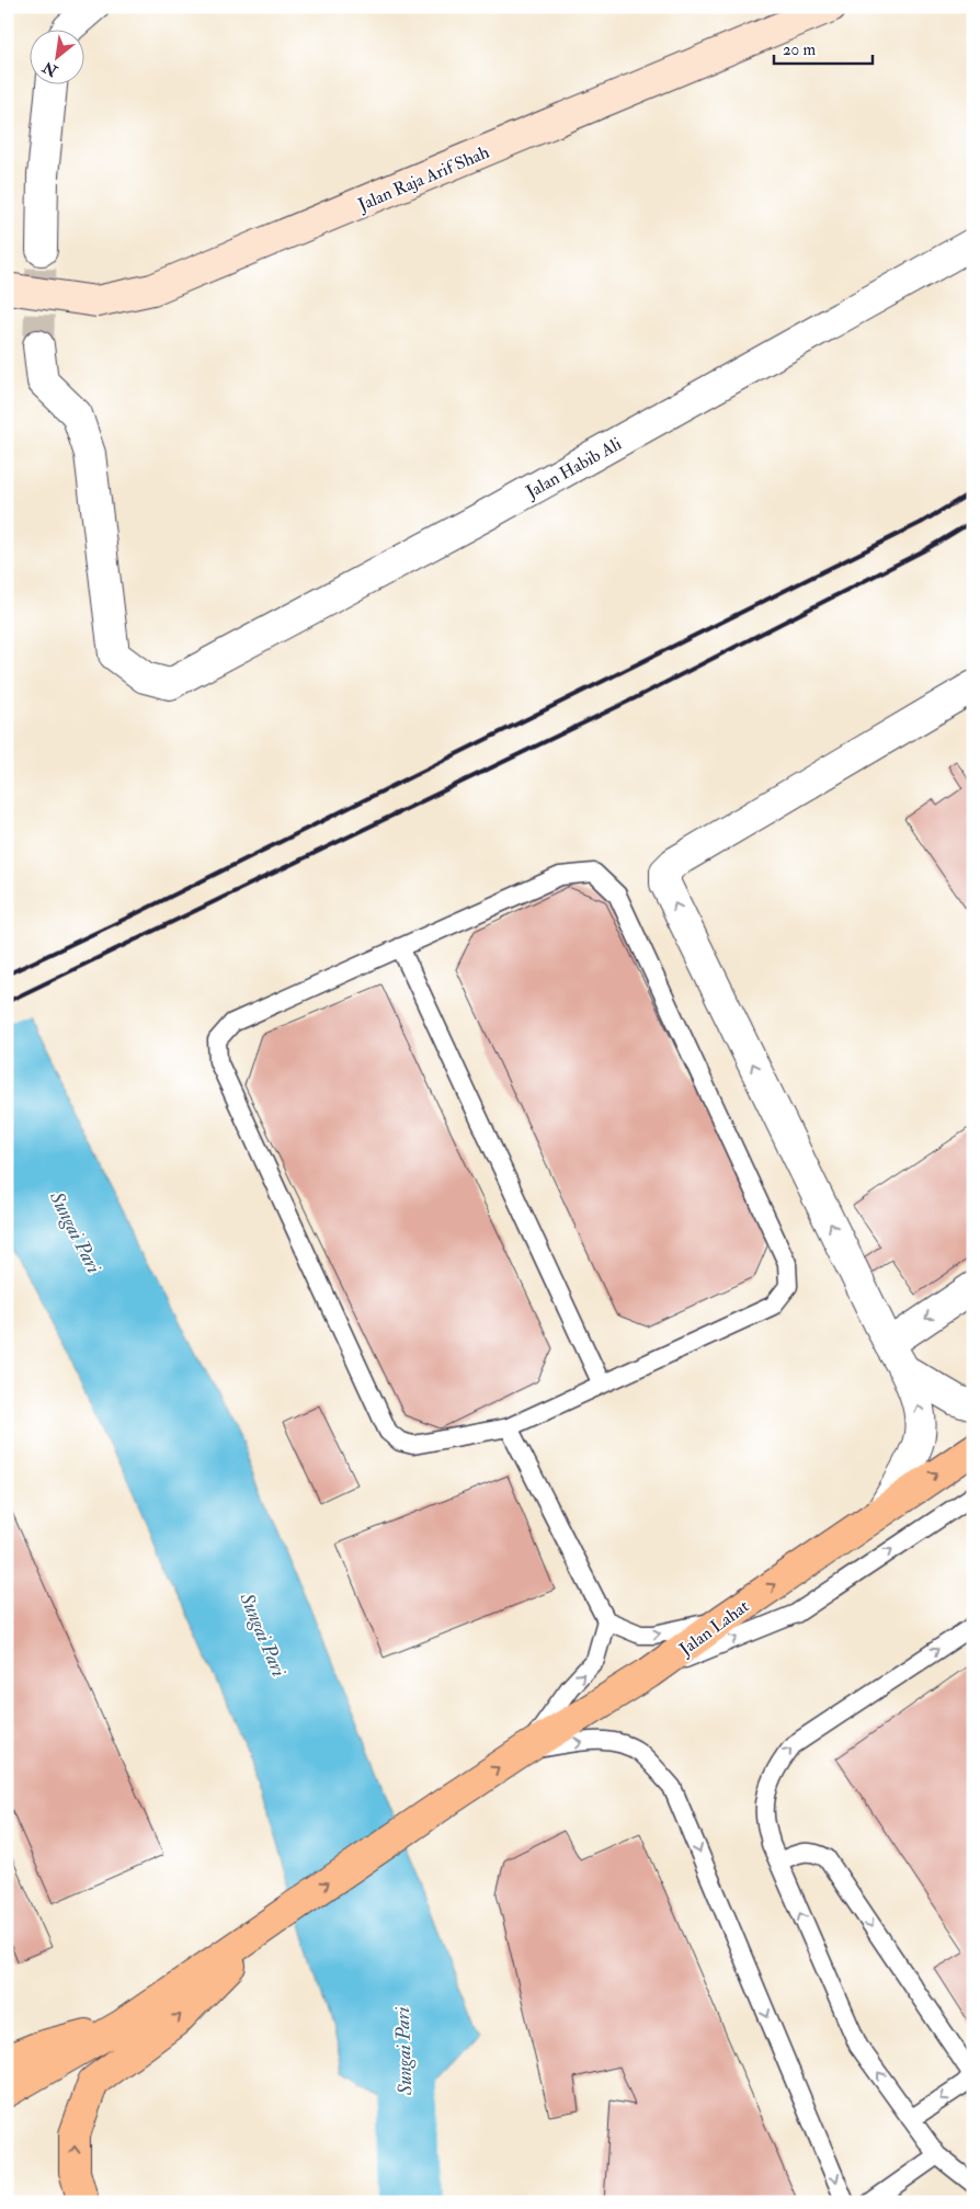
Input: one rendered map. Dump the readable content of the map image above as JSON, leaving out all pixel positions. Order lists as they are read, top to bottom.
{
  "streets": {
    "main road": ["Jalan Lahat"],
    "street": ["Jalan Raja Arif Shah", "Jalan Habib Ali"]
  },
  "one_way": ["Jalan Lahat"],
  "water": ["Sungai Pari"],
  "scale_bar": "20 m",
  "north": "bottom left"
}
